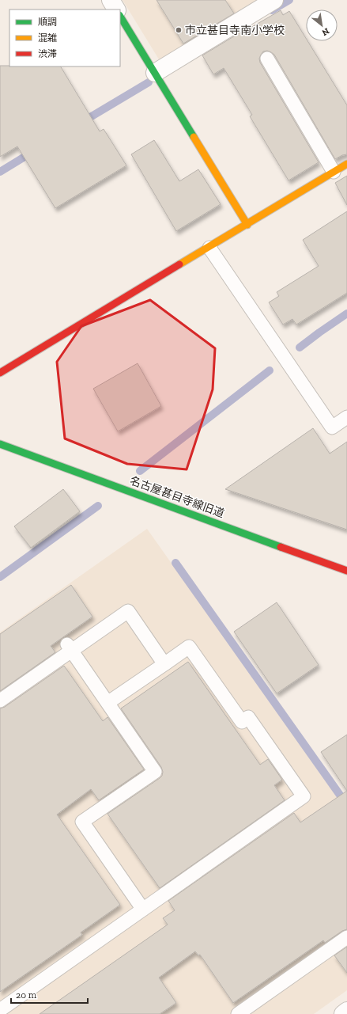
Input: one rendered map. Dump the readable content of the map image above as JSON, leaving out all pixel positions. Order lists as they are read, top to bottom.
{
  "streets": {
    "street": ["名古屋甚目寺線旧道"]
  },
  "places": ["市立甚目寺南小学校"],
  "legend": ["順調", "混雑", "渋滞"],
  "scale_bar": "20 m",
  "north": "bottom right"
}
